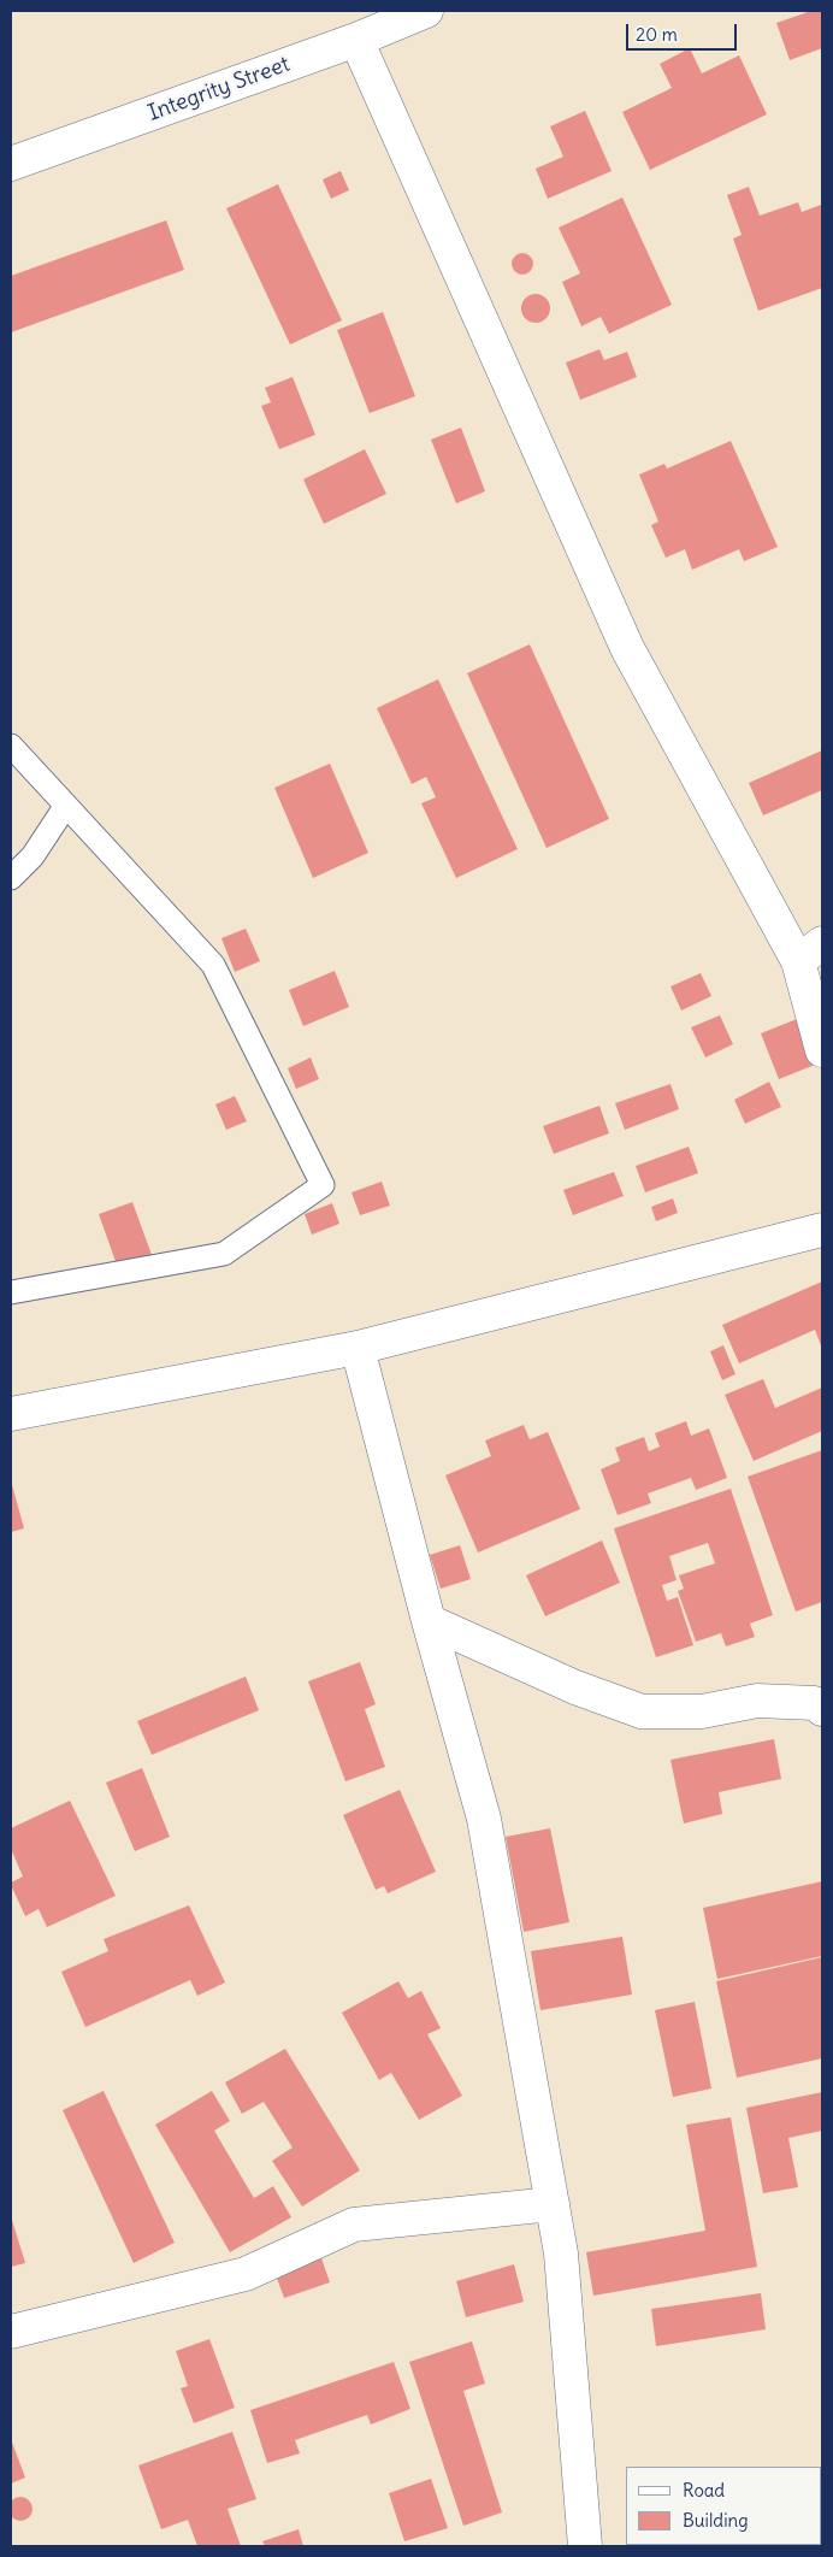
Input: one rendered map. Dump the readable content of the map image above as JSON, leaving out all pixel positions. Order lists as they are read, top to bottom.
{
  "streets": {
    "street": ["Integrity Street"]
  },
  "legend": ["Road", "Building"],
  "scale_bar": "20 m"
}
